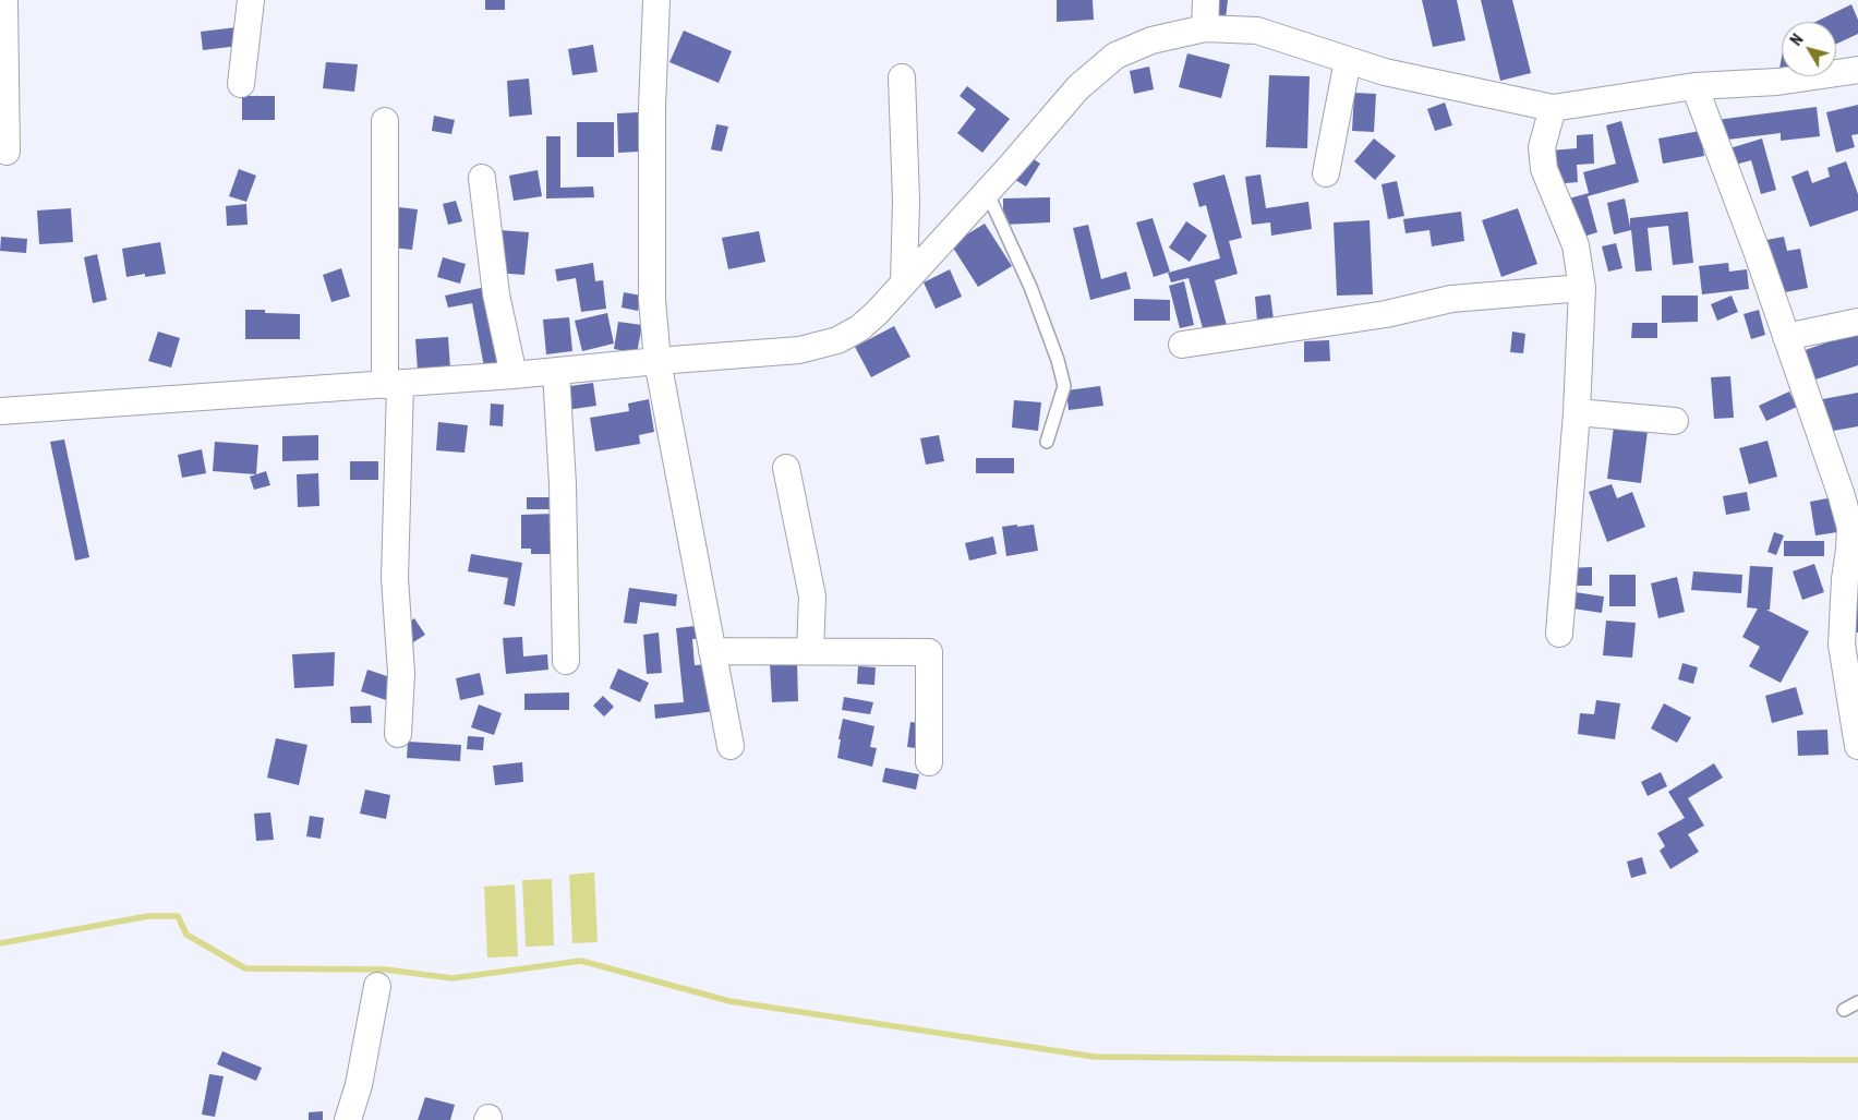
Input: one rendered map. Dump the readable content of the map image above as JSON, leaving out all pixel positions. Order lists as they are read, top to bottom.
{
  "north": "top left"
}
